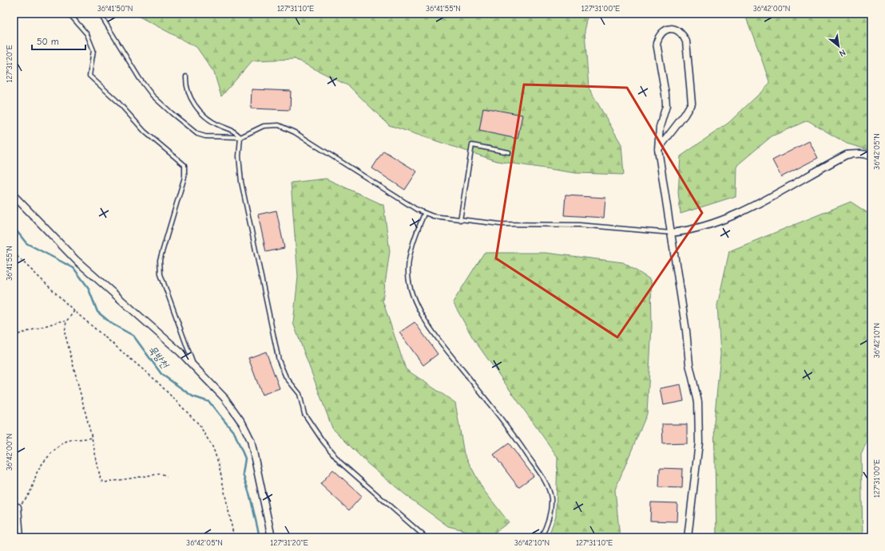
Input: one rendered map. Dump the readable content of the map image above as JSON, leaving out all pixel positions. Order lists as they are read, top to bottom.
{
  "water": ["묵방천"],
  "scale_bar": "50 m",
  "north": "bottom right",
  "coordinates": [
    "36°41'50\"N",
    "127°31'10\"E",
    "36°41'55\"N",
    "127°31'00\"E",
    "36°42'00\"N",
    "127°31'20\"E",
    "36°42'05\"N",
    "36°42'10\"N"
  ]
}
